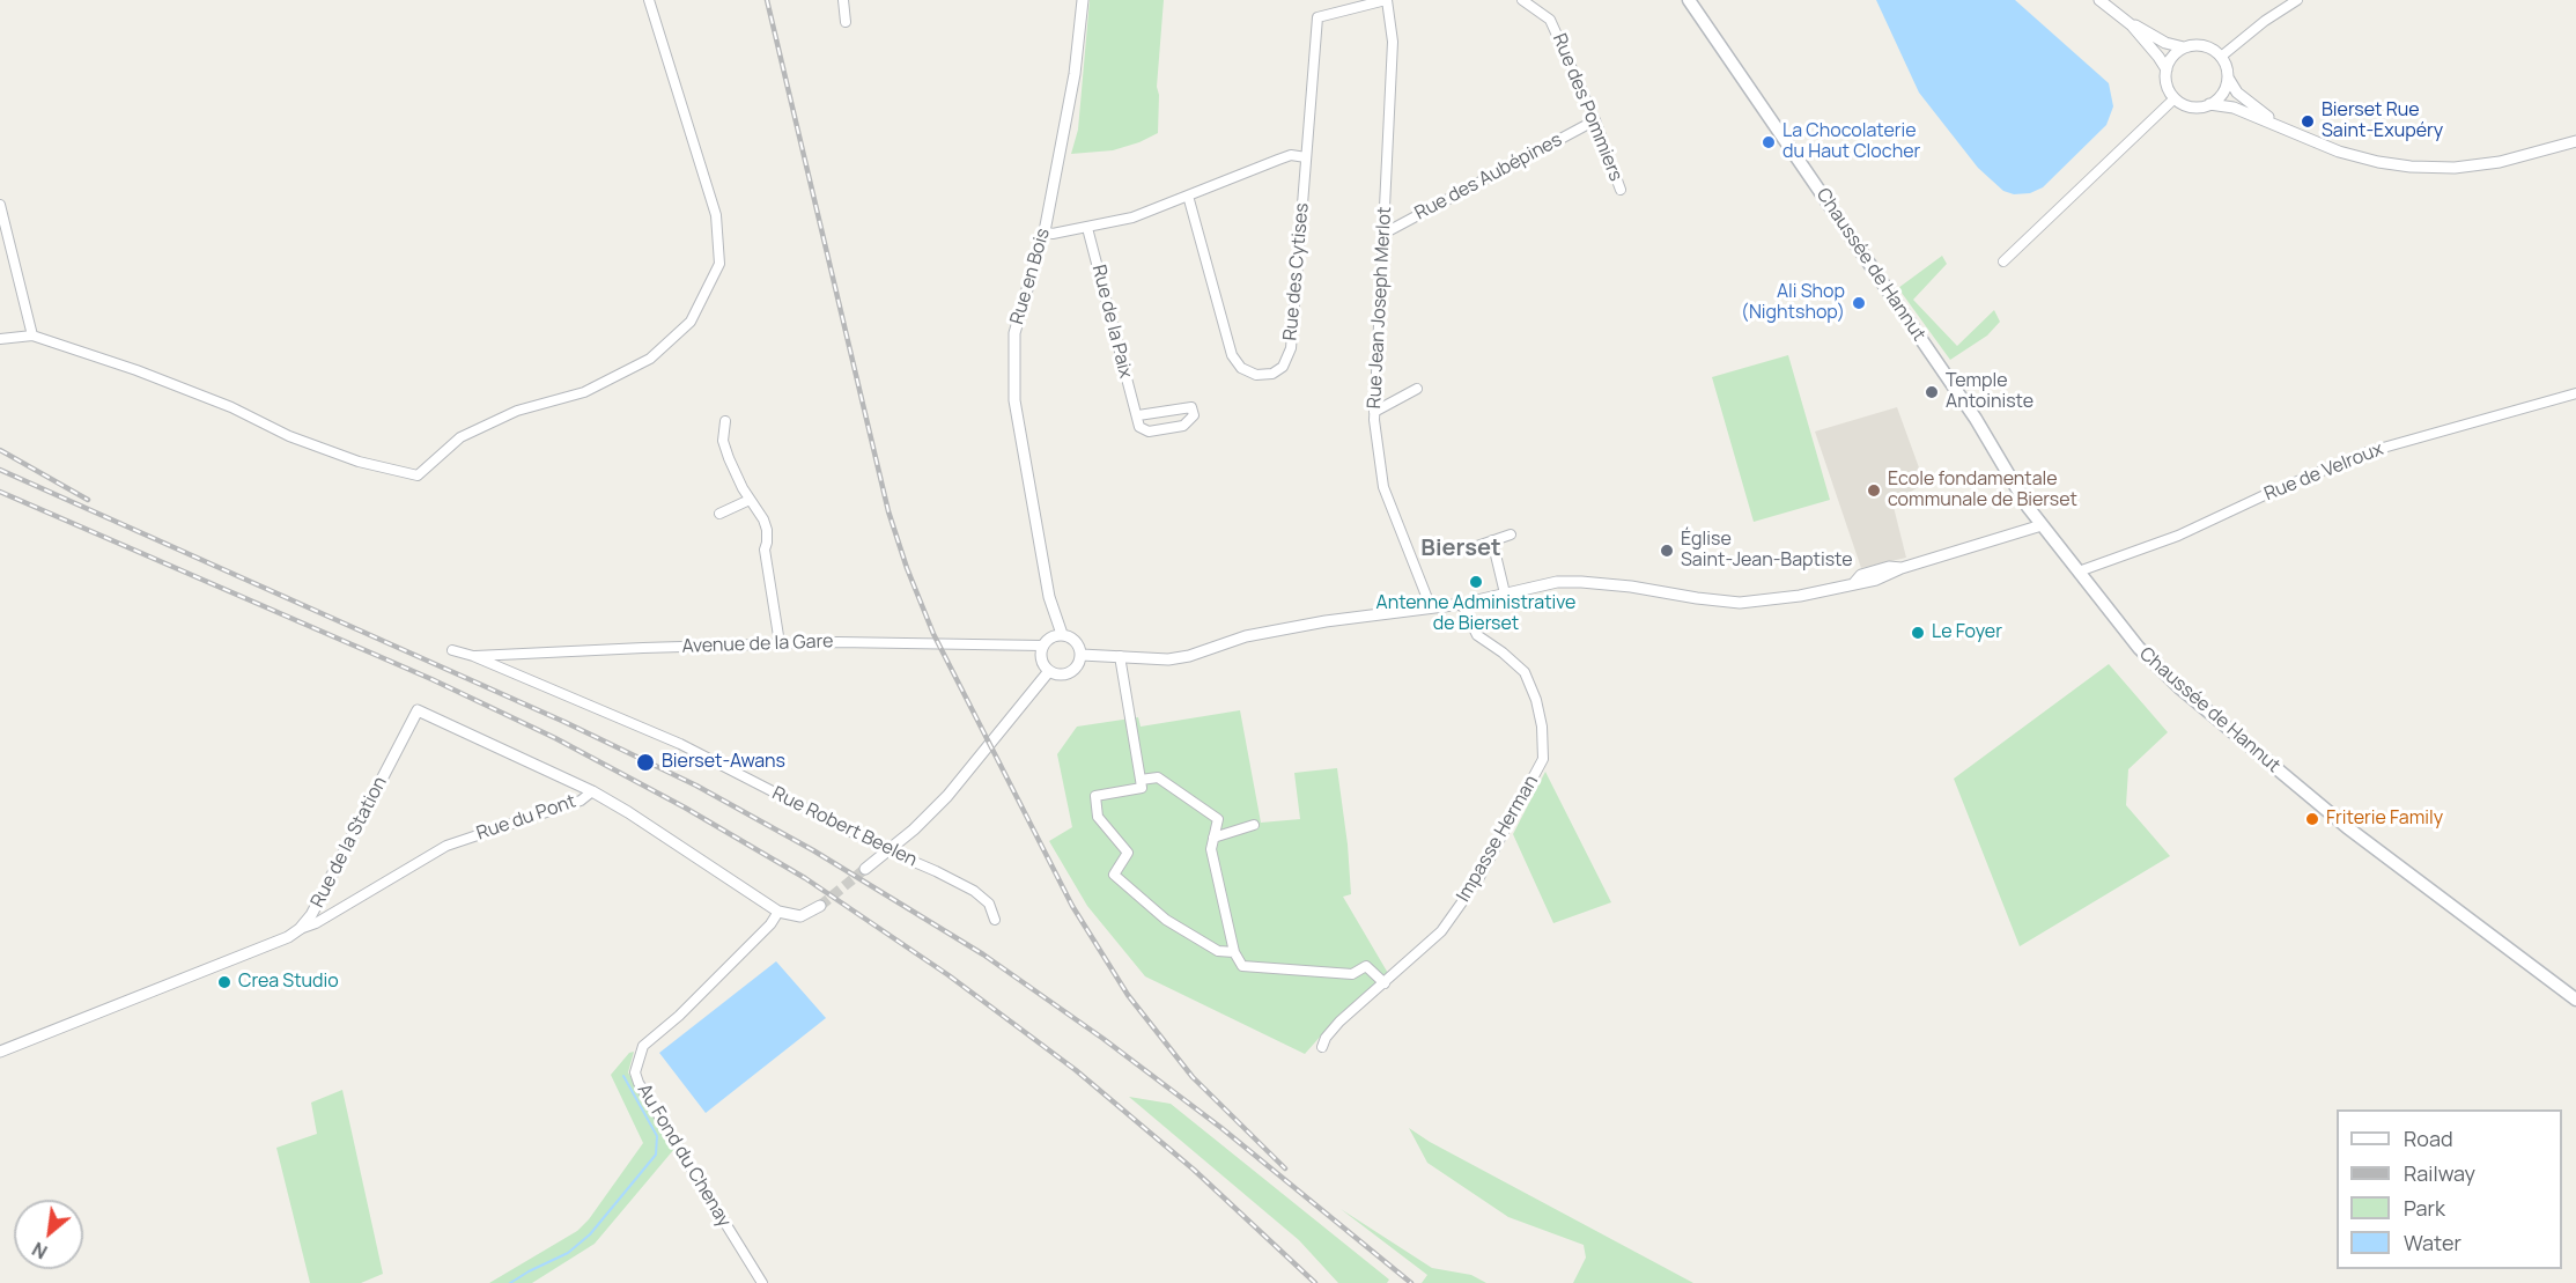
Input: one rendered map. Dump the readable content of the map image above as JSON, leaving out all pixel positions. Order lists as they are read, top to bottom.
{
  "streets": {
    "main road": ["Chaussée de Hannut"],
    "street": [
      "Rue des Pommiers",
      "Rue des Aubépines",
      "Rue des Cytises",
      "Rue en Bois",
      "Rue Jean Joseph Merlot",
      "Rue de la Paix",
      "Rue de Velroux",
      "Avenue de la Gare",
      "Rue du Pont",
      "Rue Robert Beelen",
      "Impasse Herman",
      "Rue de la Station",
      "Au Fond du Chenay"
    ]
  },
  "crossings": [
    ["Rue des Pommiers", "Rue des Aubépines"],
    ["Rue des Aubépines", "Rue Jean Joseph Merlot"],
    ["Chaussée de Hannut", "Rue de Velroux"],
    ["Rue des Cytises", "Rue Jean Joseph Merlot"],
    ["Rue en Bois", "Avenue de la Gare"],
    ["Avenue de la Gare", "Rue Robert Beelen"],
    ["Rue du Pont", "Rue de la Station"],
    ["Rue du Pont", "Au Fond du Chenay"]
  ],
  "districts": ["Bierset"],
  "places": [
    "Bierset Rue Saint-Exupéry",
    "La Chocolaterie du Haut Clocher",
    "Ali Shop (Nightshop)",
    "Temple Antoiniste",
    "Ecole fondamentale communale de Bierset",
    "Église Saint-Jean-Baptiste",
    "Antenne Administrative de Bierset",
    "Le Foyer",
    "Bierset-Awans",
    "Friterie Family",
    "Crea Studio"
  ],
  "legend": [
    "Road",
    "Railway",
    "Park",
    "Water"
  ],
  "north": "bottom left"
}
